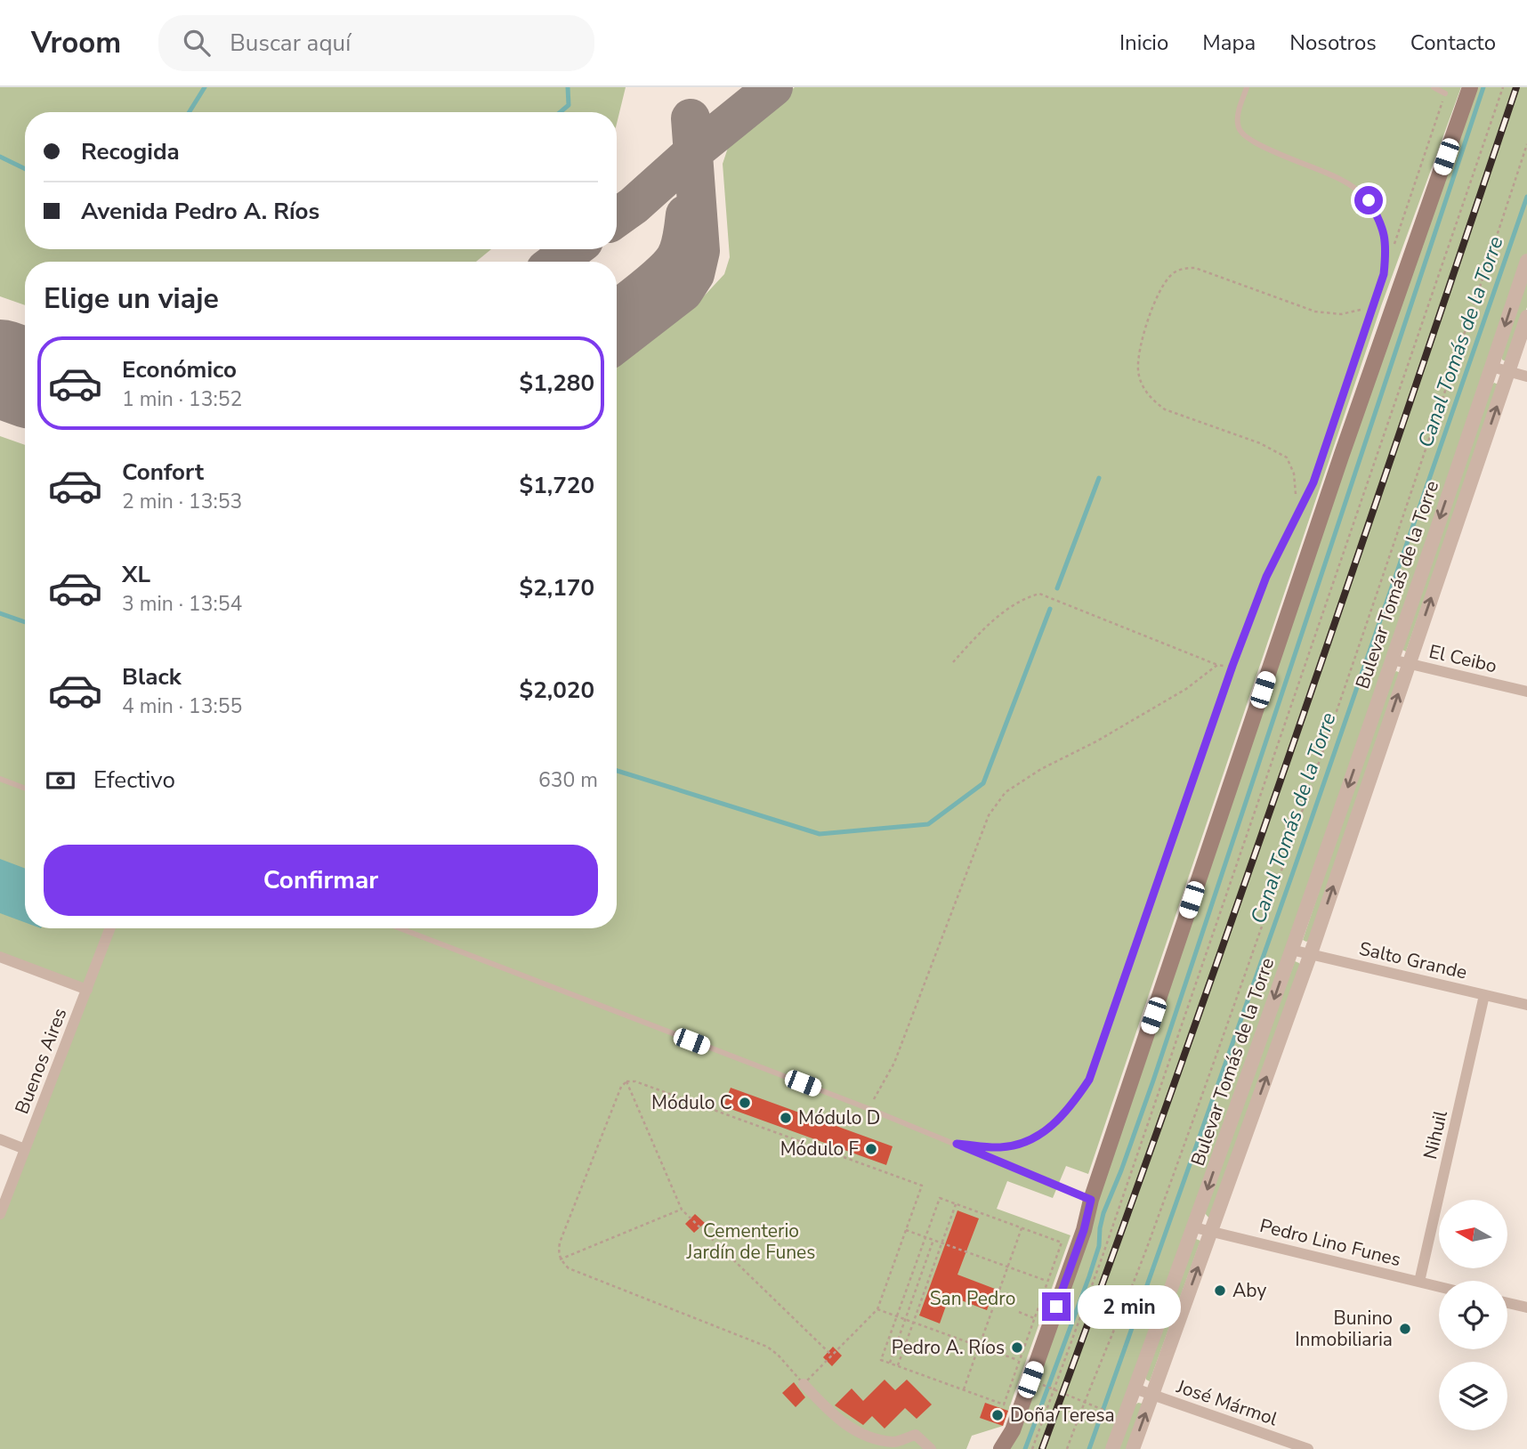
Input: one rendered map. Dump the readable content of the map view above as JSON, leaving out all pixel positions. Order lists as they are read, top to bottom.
{
  "streets": {
    "street": [
      "Bulevar Tomás de la Torre",
      "El Ceibo",
      "Salto Grande",
      "Buenos Aires",
      "Nihuil",
      "Pedro Lino Funes",
      "José Mármol"
    ]
  },
  "crossings": [
    ["Bulevar Tomás de la Torre", "El Ceibo"],
    ["Bulevar Tomás de la Torre", "Salto Grande"],
    ["Bulevar Tomás de la Torre", "Pedro Lino Funes"],
    ["Bulevar Tomás de la Torre", "José Mármol"],
    ["Salto Grande", "Nihuil"],
    ["Nihuil", "Pedro Lino Funes"]
  ],
  "water": ["Canal Tomás de la Torre"],
  "parks": ["Cementerio Jardín de Funes", "San Pedro"],
  "places": [
    "Módulo C",
    "Módulo D",
    "Módulo F",
    "Aby",
    "Bunino Inmobiliaria",
    "Pedro A. Ríos",
    "Doña Teresa"
  ],
  "north": "left",
  "page": {
    "header": "Vroom",
    "search": "Buscar aquí",
    "nav": [
      "Inicio",
      "Mapa",
      "Nosotros",
      "Contacto"
    ],
    "banner": ["Recogida", "Avenida Pedro A. Ríos"],
    "heading": "Elige un viaje",
    "list": [
      {
        "name": "Económico",
        "note": "1 min · 13:52",
        "value": "$1,280"
      },
      {
        "name": "Confort",
        "note": "2 min · 13:53",
        "value": "$1,720"
      },
      {
        "name": "XL",
        "note": "3 min · 13:54",
        "value": "$2,170"
      },
      {
        "name": "Black",
        "note": "4 min · 13:55",
        "value": "$2,020"
      }
    ],
    "pay": ["Efectivo", "630 m"],
    "buttons": "Confirmar",
    "bubble": "2 min"
  }
}
